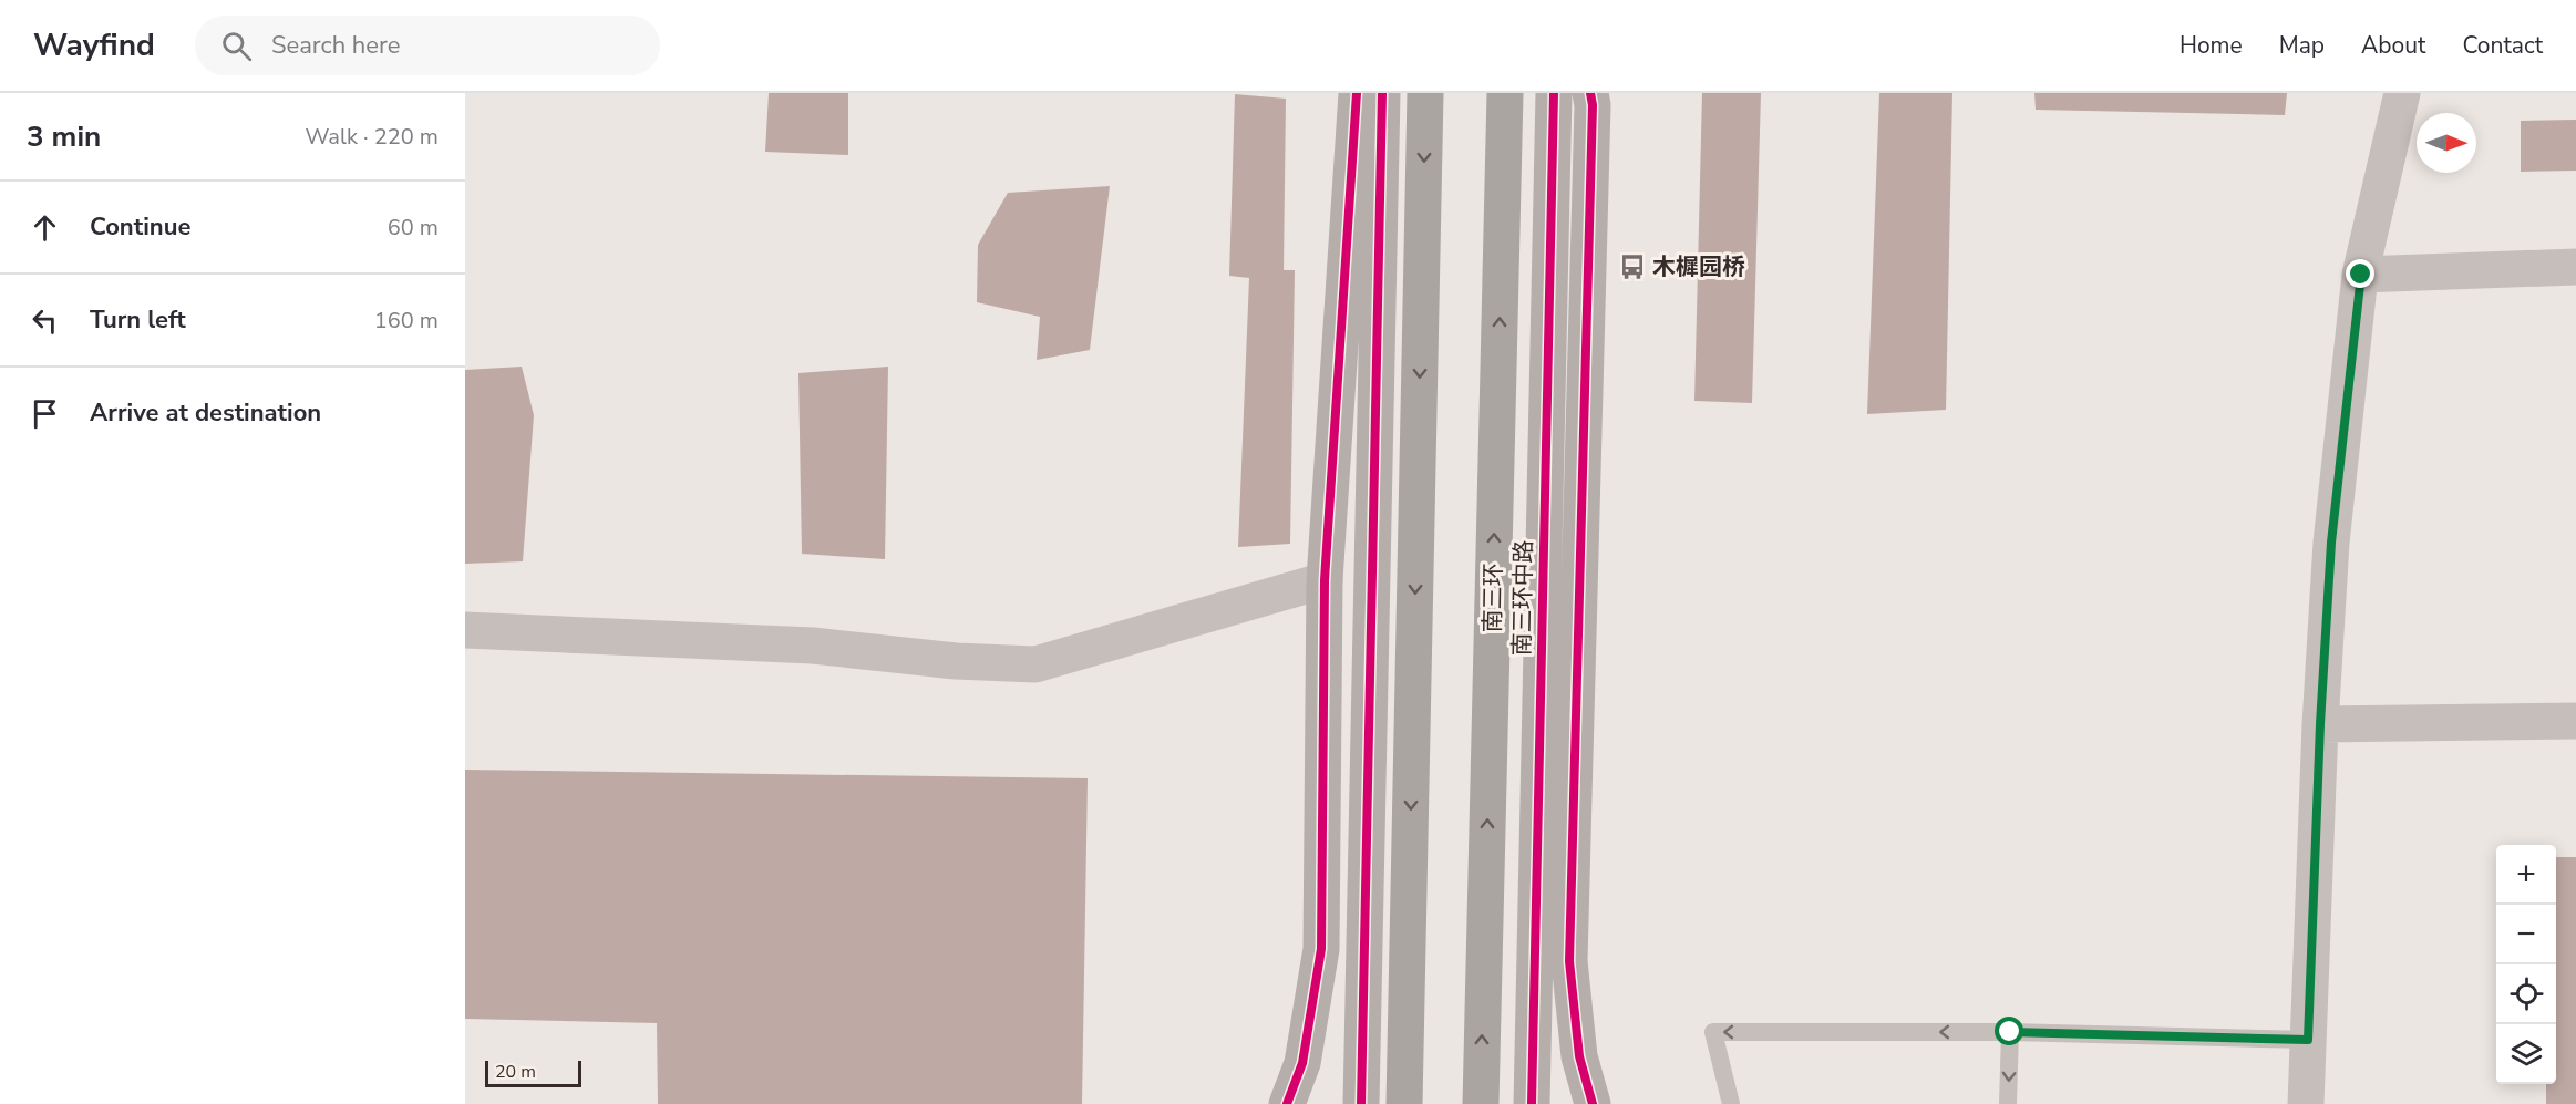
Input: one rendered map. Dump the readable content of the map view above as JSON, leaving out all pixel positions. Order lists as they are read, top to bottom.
{
  "streets": {
    "highway": ["南三环"],
    "street": ["南三环中路"]
  },
  "places": {
    "bus stop": ["木樨园桥"]
  },
  "scale_bar": "20 m",
  "north": "right",
  "page": {
    "header": "Wayfind",
    "search": "Search here",
    "nav": [
      "Home",
      "Map",
      "About",
      "Contact"
    ],
    "heading": ["3 min", "Walk · 220 m"],
    "list": [
      ["Continue", "60 m"],
      ["Turn left", "160 m"],
      "Arrive at destination"
    ],
    "map_buttons": ["+", "−"],
    "scale": "20 m"
  }
}
